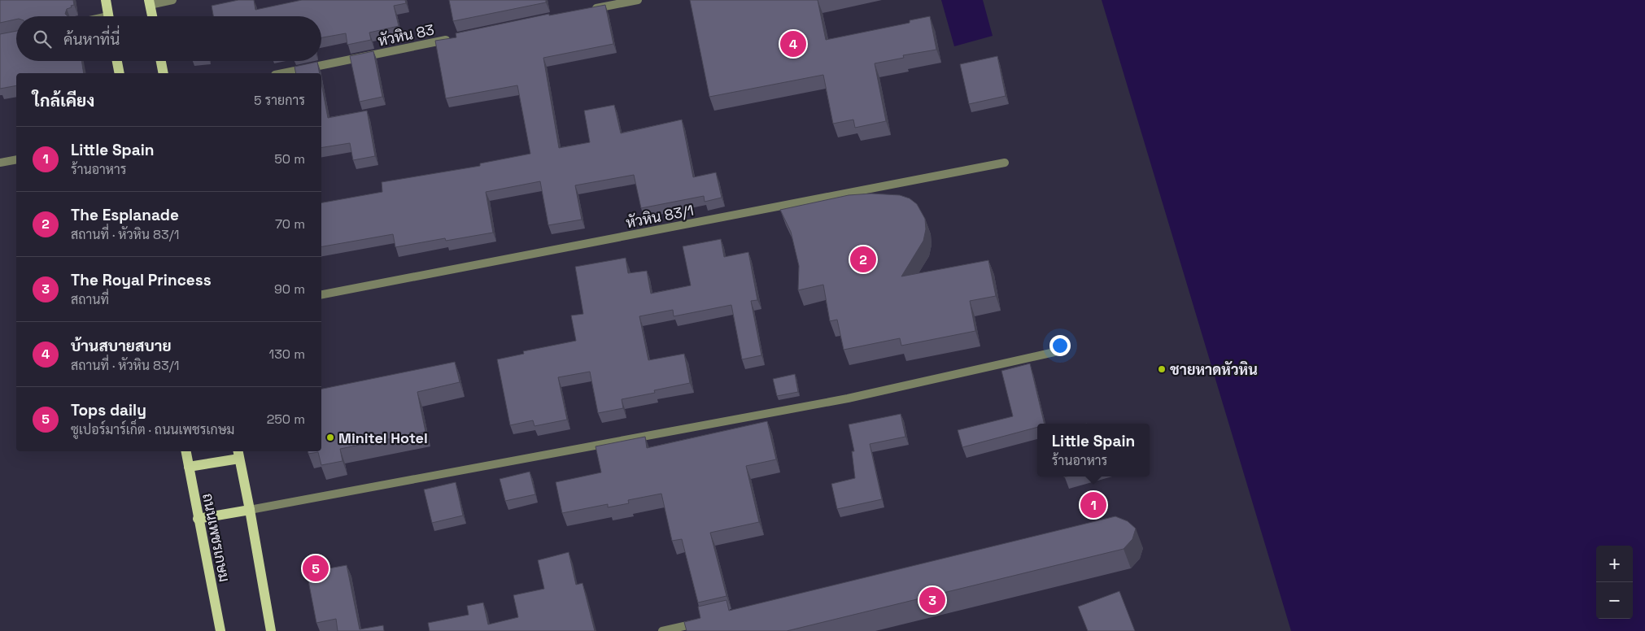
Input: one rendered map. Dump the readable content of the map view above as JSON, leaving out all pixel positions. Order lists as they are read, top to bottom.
{
  "streets": {
    "main road": ["ถนนเพชรเกษม"],
    "street": ["หัวหิน 83", "หัวหิน 83/1"]
  },
  "places": ["ชายหาดหัวหิน", "Minitel Hotel"],
  "page": {
    "search": "ค้นหาที่นี่",
    "pins": [
      "4",
      "2",
      "1",
      "5",
      "3"
    ],
    "heading": ["ใกล้เคียง", "5 รายการ"],
    "list": [
      {
        "mark": "1",
        "name": "Little Spain",
        "note": "ร้านอาหาร",
        "value": "50 m"
      },
      {
        "mark": "2",
        "name": "The Esplanade",
        "note": "สถานที่ · หัวหิน 83/1",
        "value": "70 m"
      },
      {
        "mark": "3",
        "name": "The Royal Princess",
        "note": "สถานที่",
        "value": "90 m"
      },
      {
        "mark": "4",
        "name": "บ้านสบายสบาย",
        "note": "สถานที่ · หัวหิน 83/1",
        "value": "130 m"
      },
      {
        "mark": "5",
        "name": "Tops daily",
        "note": "ซูเปอร์มาร์เก็ต · ถนนเพชรเกษม",
        "value": "250 m"
      }
    ],
    "popup": ["Little Spain", "ร้านอาหาร"],
    "map_buttons": ["+", "−"]
  }
}
